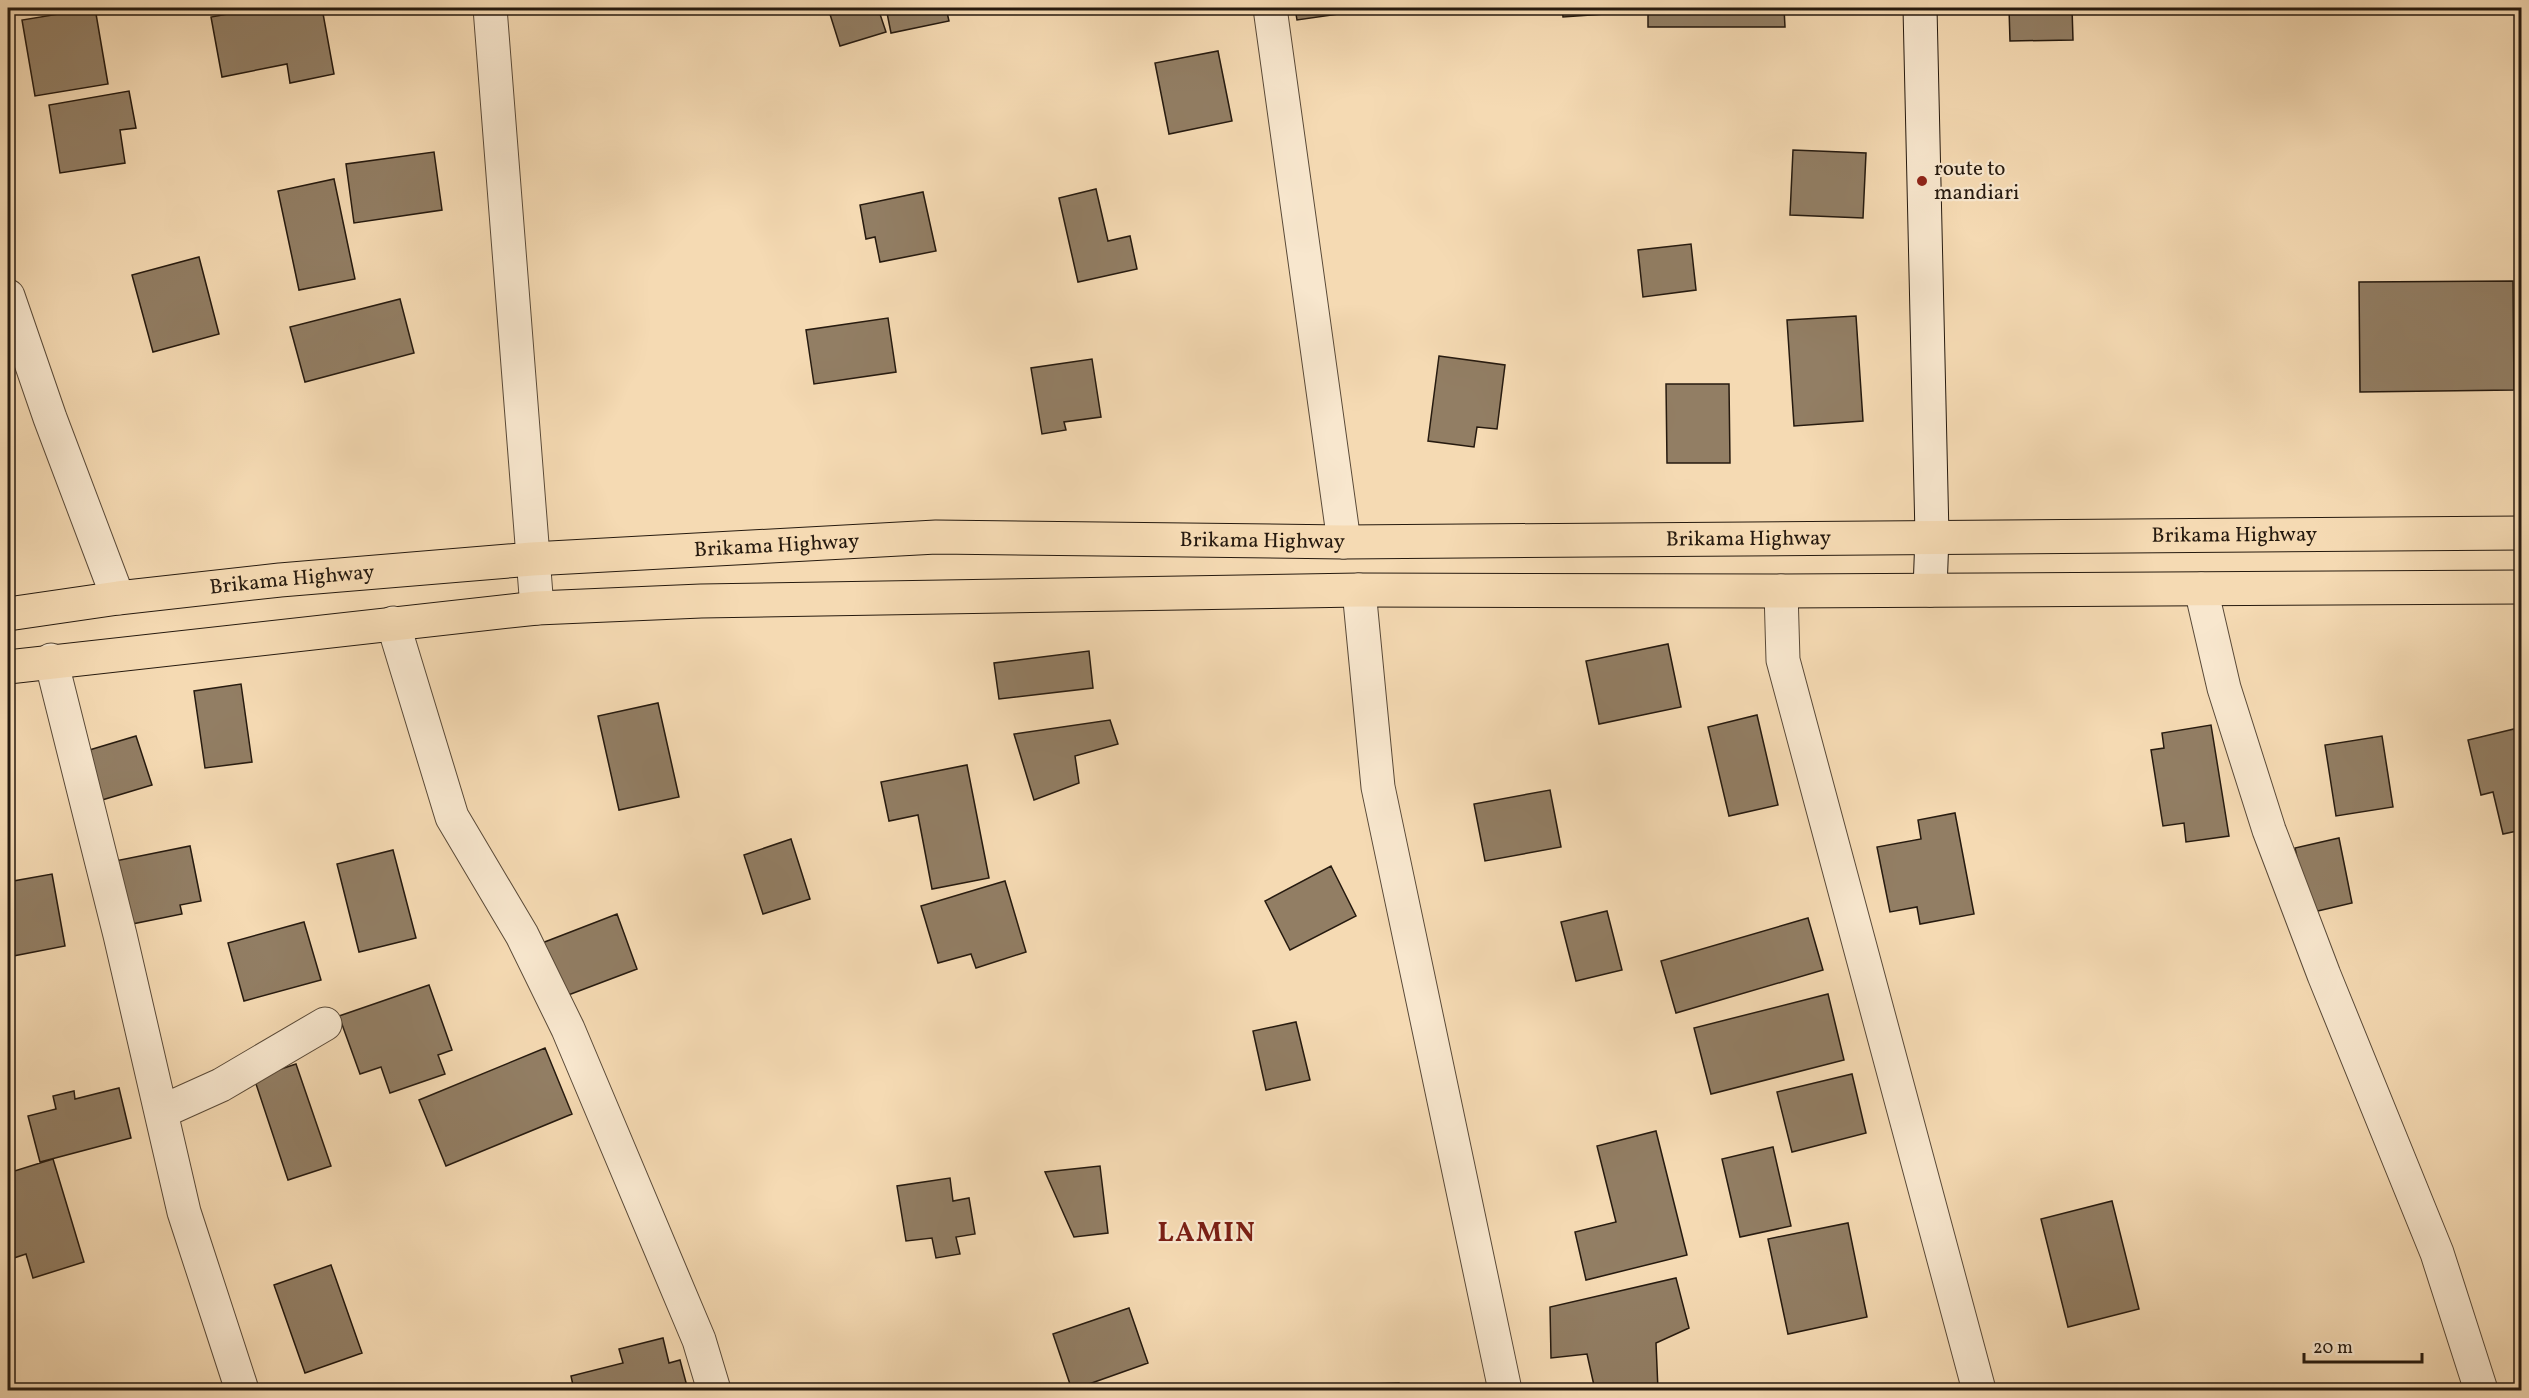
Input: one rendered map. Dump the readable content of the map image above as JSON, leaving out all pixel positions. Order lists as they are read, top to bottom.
{
  "streets": {
    "highway": ["Brikama Highway"]
  },
  "districts": ["LAMIN"],
  "places": ["route to mandiari"],
  "scale_bar": "20 m"
}
